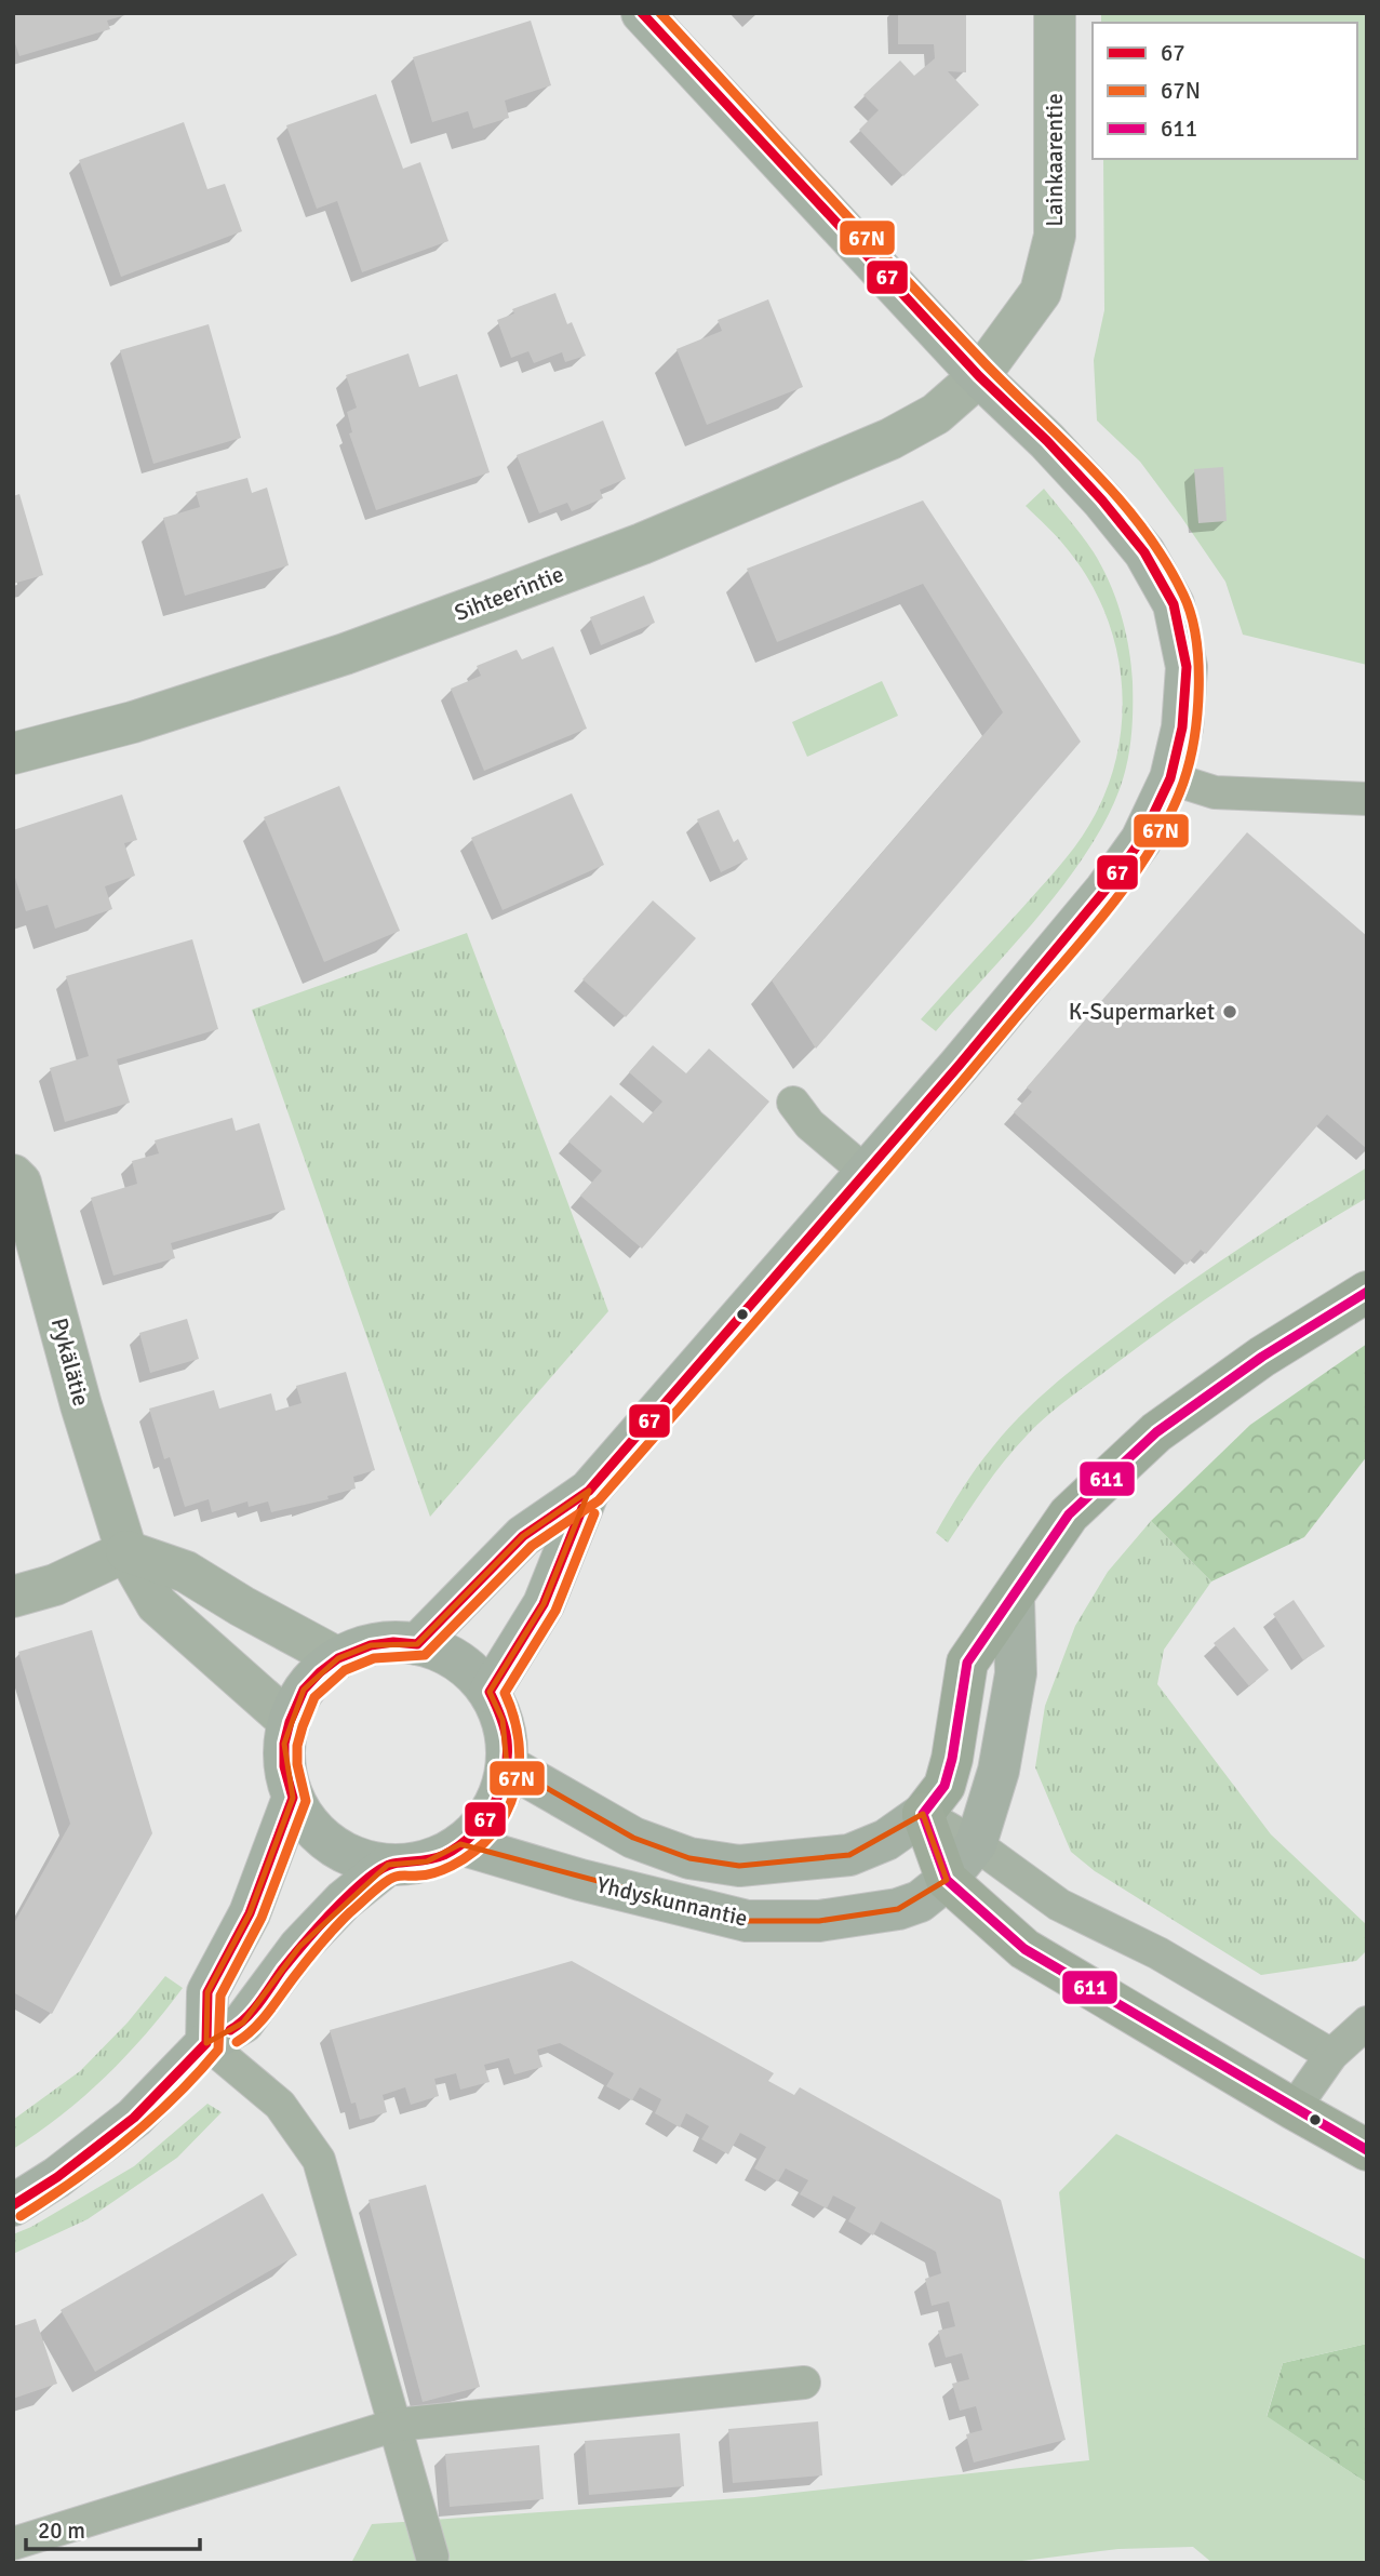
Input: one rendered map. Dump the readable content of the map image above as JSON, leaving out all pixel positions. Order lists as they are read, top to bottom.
{
  "streets": {
    "main road": ["Yhdyskunnantie"],
    "street": ["Lainkaarentie", "Sihteerintie", "Pykälätie"]
  },
  "crossings": [
    ["Lainkaarentie", "Sihteerintie"],
    ["Pykälätie", "Yhdyskunnantie"]
  ],
  "places": ["K-Supermarket"],
  "lines": ["transit line 67", "transit line 67N", "transit line 611"],
  "legend": ["67", "67N", "611"],
  "scale_bar": "20 m"
}
